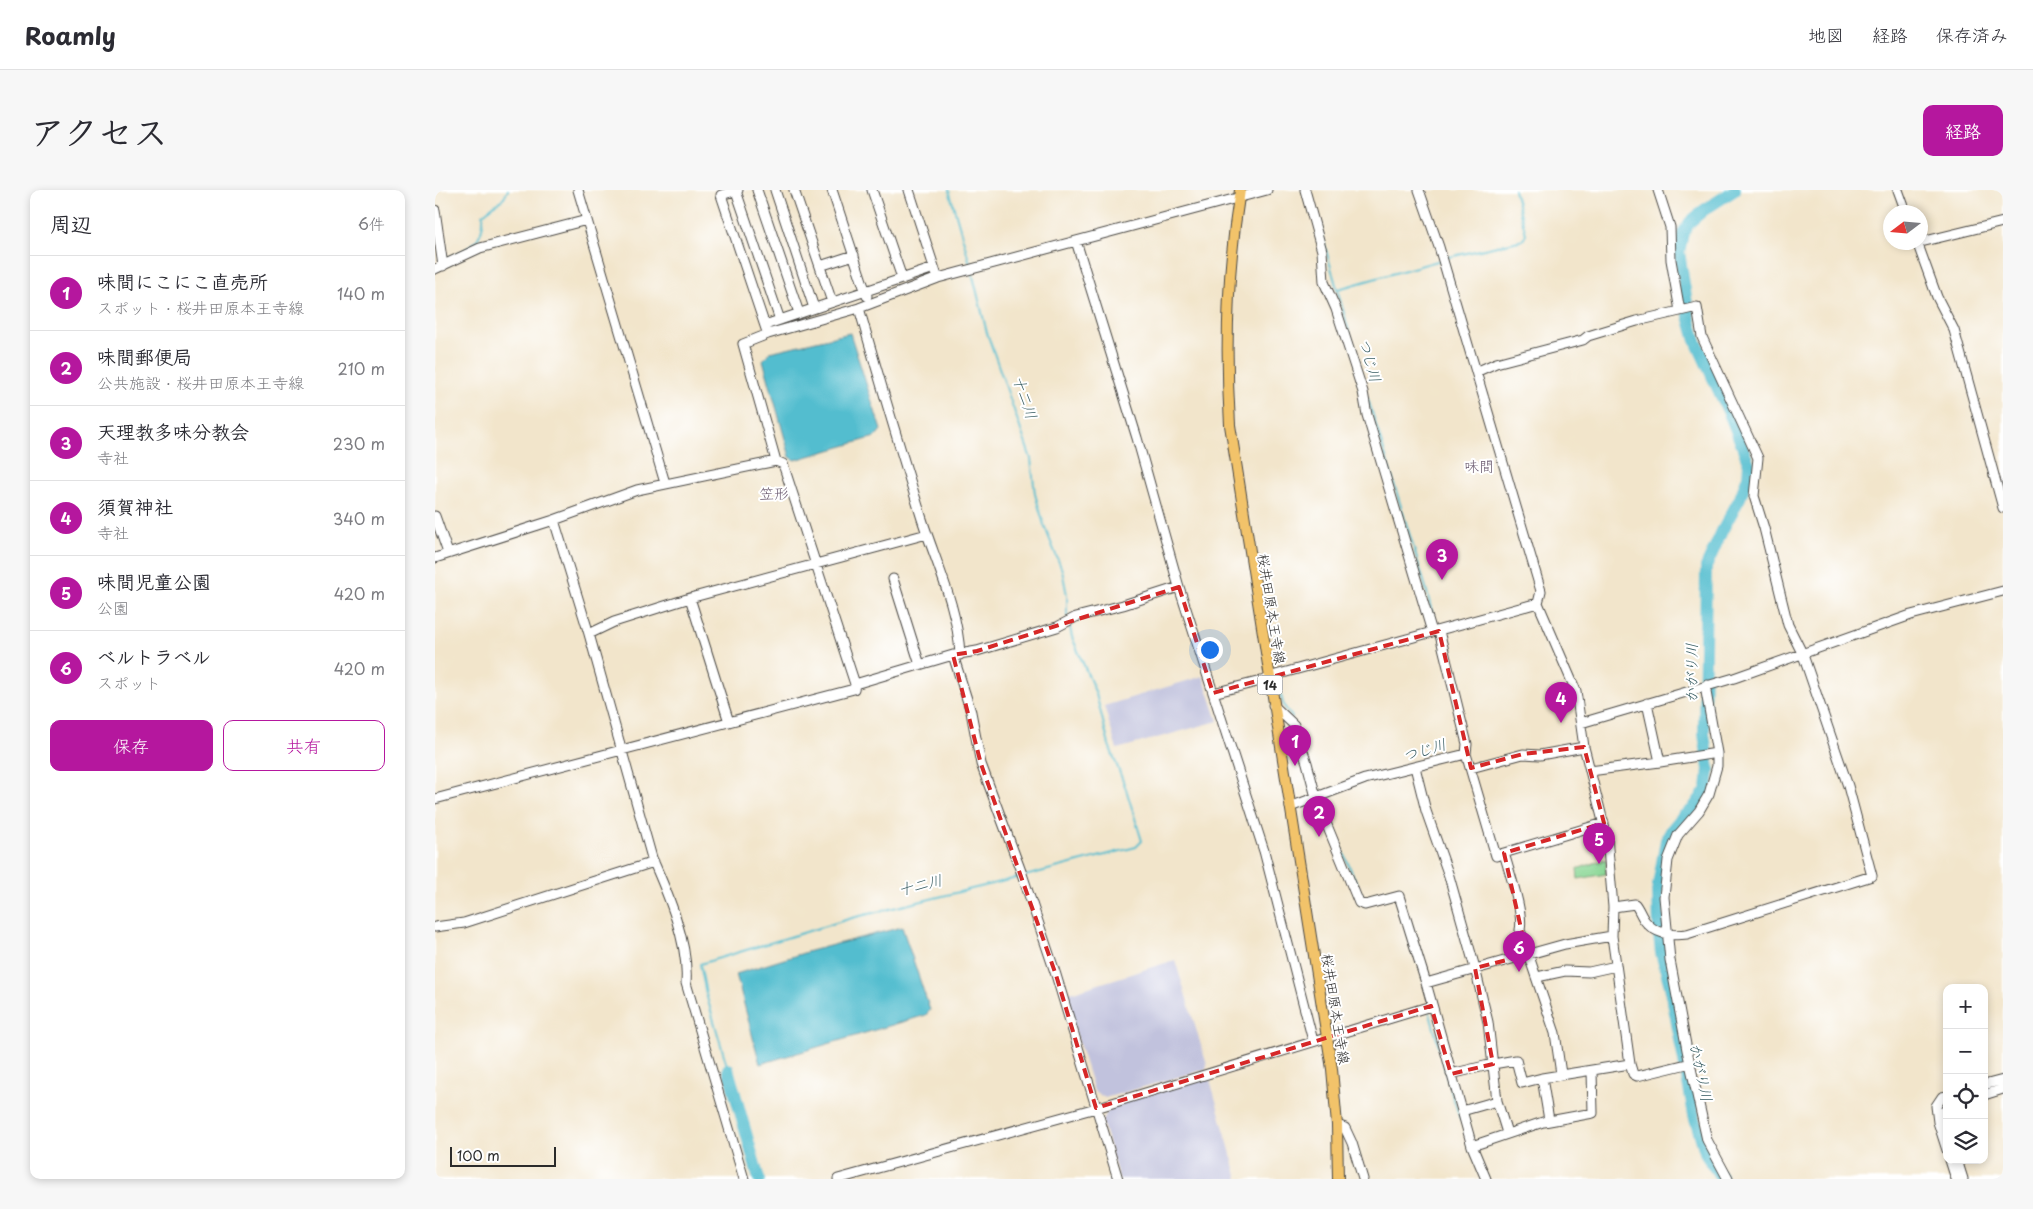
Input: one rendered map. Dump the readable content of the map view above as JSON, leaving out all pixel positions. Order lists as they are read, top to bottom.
{
  "streets": {
    "main road": ["桜井田原本王寺線", "14"]
  },
  "districts": ["味間", "笠形"],
  "water": ["つじ川", "十二川", "かがり川"],
  "scale_bar": "100 m",
  "north": "left",
  "page": {
    "header": "Roamly",
    "nav": ["地図", "経路", "保存済み"],
    "title": "アクセス",
    "buttons": [
      "経路",
      ["保存", "共有"]
    ],
    "heading": ["周辺", "6件"],
    "list": [
      {
        "mark": "1",
        "name": "味間にこにこ直売所",
        "note": "スポット · 桜井田原本王寺線",
        "value": "140 m"
      },
      {
        "mark": "2",
        "name": "味間郵便局",
        "note": "公共施設 · 桜井田原本王寺線",
        "value": "210 m"
      },
      {
        "mark": "3",
        "name": "天理教多味分教会",
        "note": "寺社",
        "value": "230 m"
      },
      {
        "mark": "4",
        "name": "須賀神社",
        "note": "寺社",
        "value": "340 m"
      },
      {
        "mark": "5",
        "name": "味間児童公園",
        "note": "公園",
        "value": "420 m"
      },
      {
        "mark": "6",
        "name": "ベルトラベル",
        "note": "スポット",
        "value": "420 m"
      }
    ],
    "pins": [
      "3",
      "4",
      "1",
      "2",
      "5",
      "6"
    ],
    "map_buttons": ["+", "−"],
    "scale": "100 m"
  }
}
